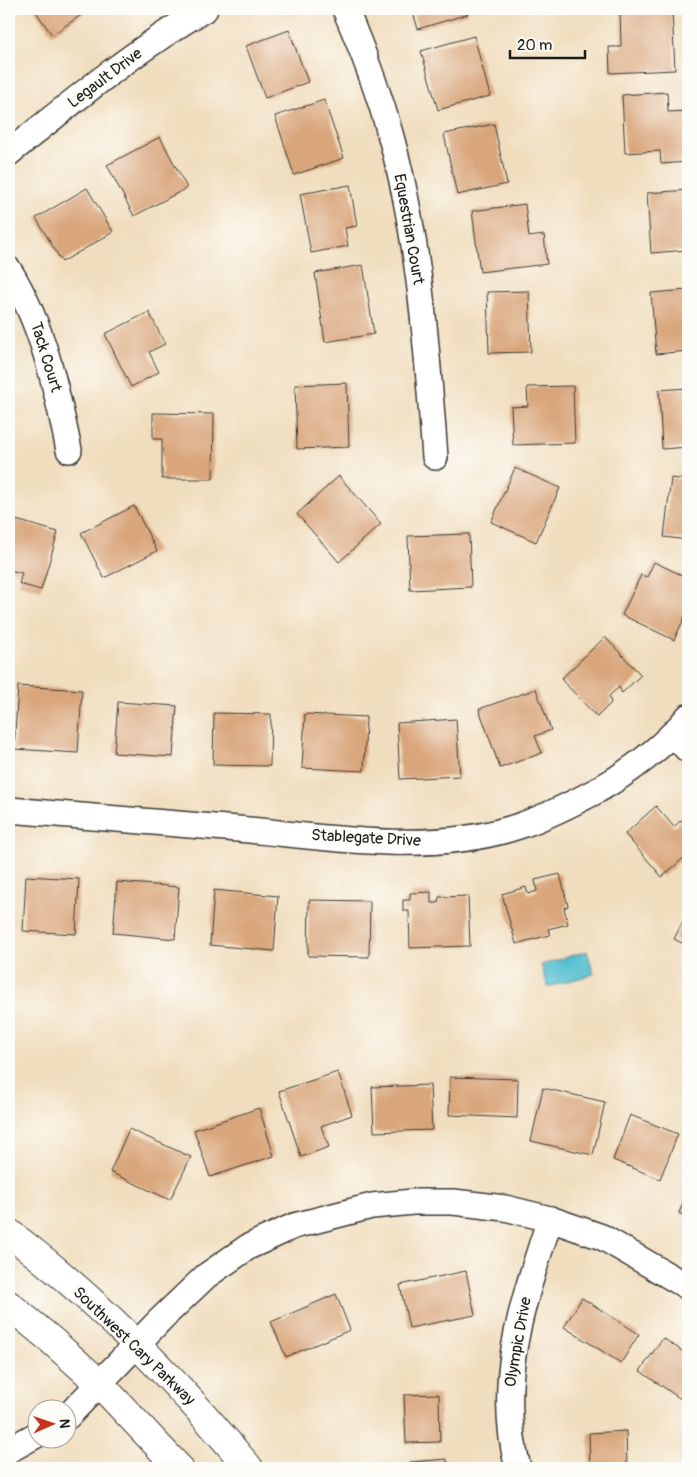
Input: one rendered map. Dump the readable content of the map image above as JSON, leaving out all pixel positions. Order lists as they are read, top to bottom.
{
  "streets": {
    "main road": ["Southwest Cary Parkway"],
    "street": [
      "Legault Drive",
      "Equestrian Court",
      "Tack Court",
      "Stablegate Drive",
      "Olympic Drive"
    ]
  },
  "scale_bar": "20 m",
  "north": "right"
}
